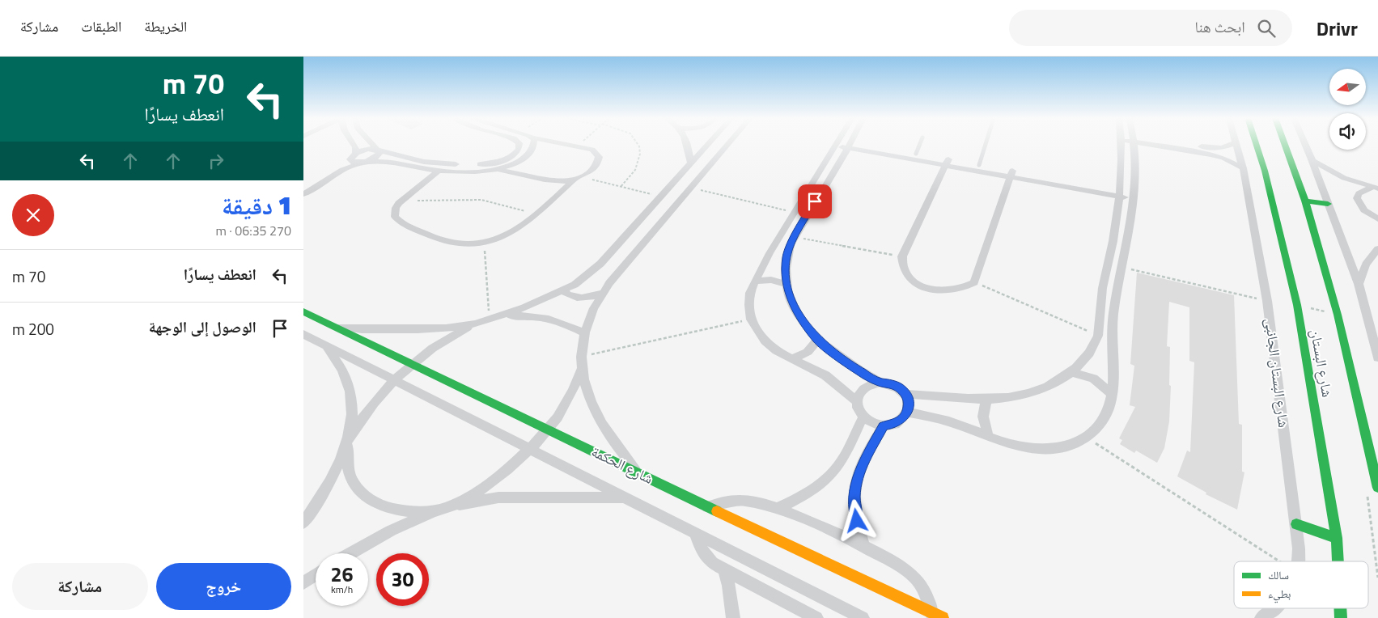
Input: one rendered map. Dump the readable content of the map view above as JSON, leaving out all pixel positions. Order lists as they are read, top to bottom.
{
  "streets": {
    "street": ["شارع البستان", "شارع البستان الجانبى", "شارع الحكمة"]
  },
  "legend": ["سالك", "بطيء"],
  "north": "left",
  "page": {
    "header": "Drivr",
    "search": "ابحث هنا",
    "nav": ["الخريطة", "الطبقات", "مشاركة"],
    "turn": ["70 m", "انعطف يسارًا"],
    "heading": ["1 دقيقة", "270 m · 06:35"],
    "list": [
      {
        "name": "انعطف يسارًا",
        "value": "70 m"
      },
      {
        "name": "الوصول إلى الوجهة",
        "value": "200 m"
      }
    ],
    "speed": "26 km/h",
    "limit": "30",
    "buttons": ["خروج", "مشاركة"]
  }
}
